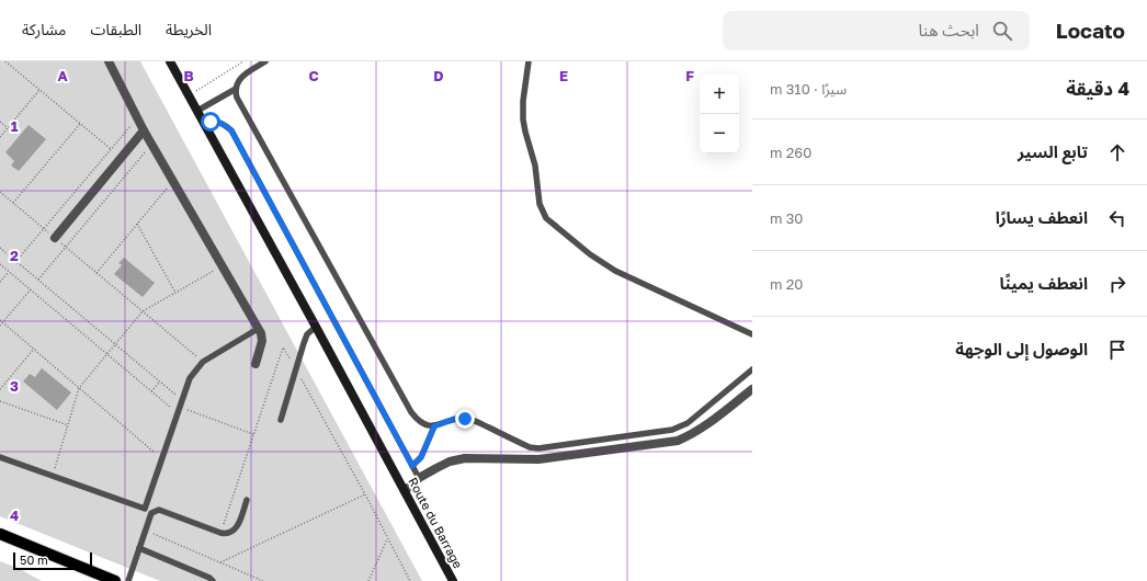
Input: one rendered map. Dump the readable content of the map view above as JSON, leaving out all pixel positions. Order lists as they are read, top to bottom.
{
  "streets": {
    "main road": ["Route du Barrage"]
  },
  "scale_bar": "50 m",
  "page": {
    "header": "Locato",
    "search": "ابحث هنا",
    "nav": ["الخريطة", "الطبقات", "مشاركة"],
    "heading": ["4 دقيقة", "سيرًا · 310 m"],
    "map_buttons": ["+", "−"],
    "list": [
      ["تابع السير", "260 m"],
      ["انعطف يسارًا", "30 m"],
      ["انعطف يمينًا", "20 m"],
      "الوصول إلى الوجهة"
    ],
    "scale": "50 m"
  },
  "grid": {
    "columns": [
      "A",
      "B",
      "C",
      "D",
      "E",
      "F"
    ],
    "rows": [
      "1",
      "2",
      "3",
      "4"
    ]
  }
}
